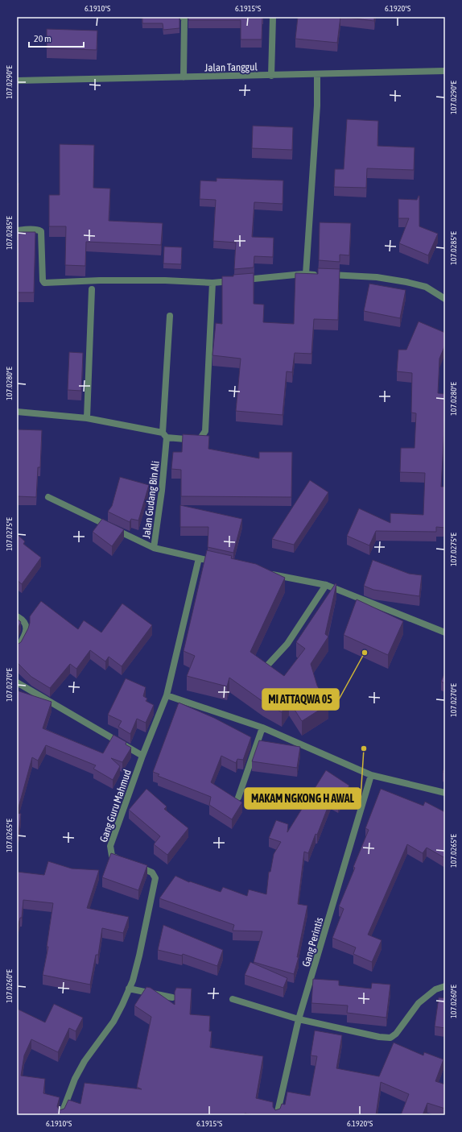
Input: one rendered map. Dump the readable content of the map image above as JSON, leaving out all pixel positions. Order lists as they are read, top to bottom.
{
  "streets": {
    "street": [
      "Jalan Tanggul",
      "Jalan Gudang Bin Ali",
      "Gang Guru Mahmud",
      "Gang Perintis"
    ]
  },
  "crossings": [
    ["Jalan Gudang Bin Ali", "Gang Guru Mahmud"]
  ],
  "places": ["MI ATTAQWA 05", "MAKAM NGKONG H AWAL"],
  "scale_bar": "20 m",
  "coordinates": [
    "6.1910°S",
    "6.1915°S",
    "6.1920°S",
    "107.0290°E",
    "107.0285°E",
    "107.0280°E",
    "107.0275°E",
    "107.0270°E",
    "107.0265°E",
    "107.0260°E"
  ]
}
